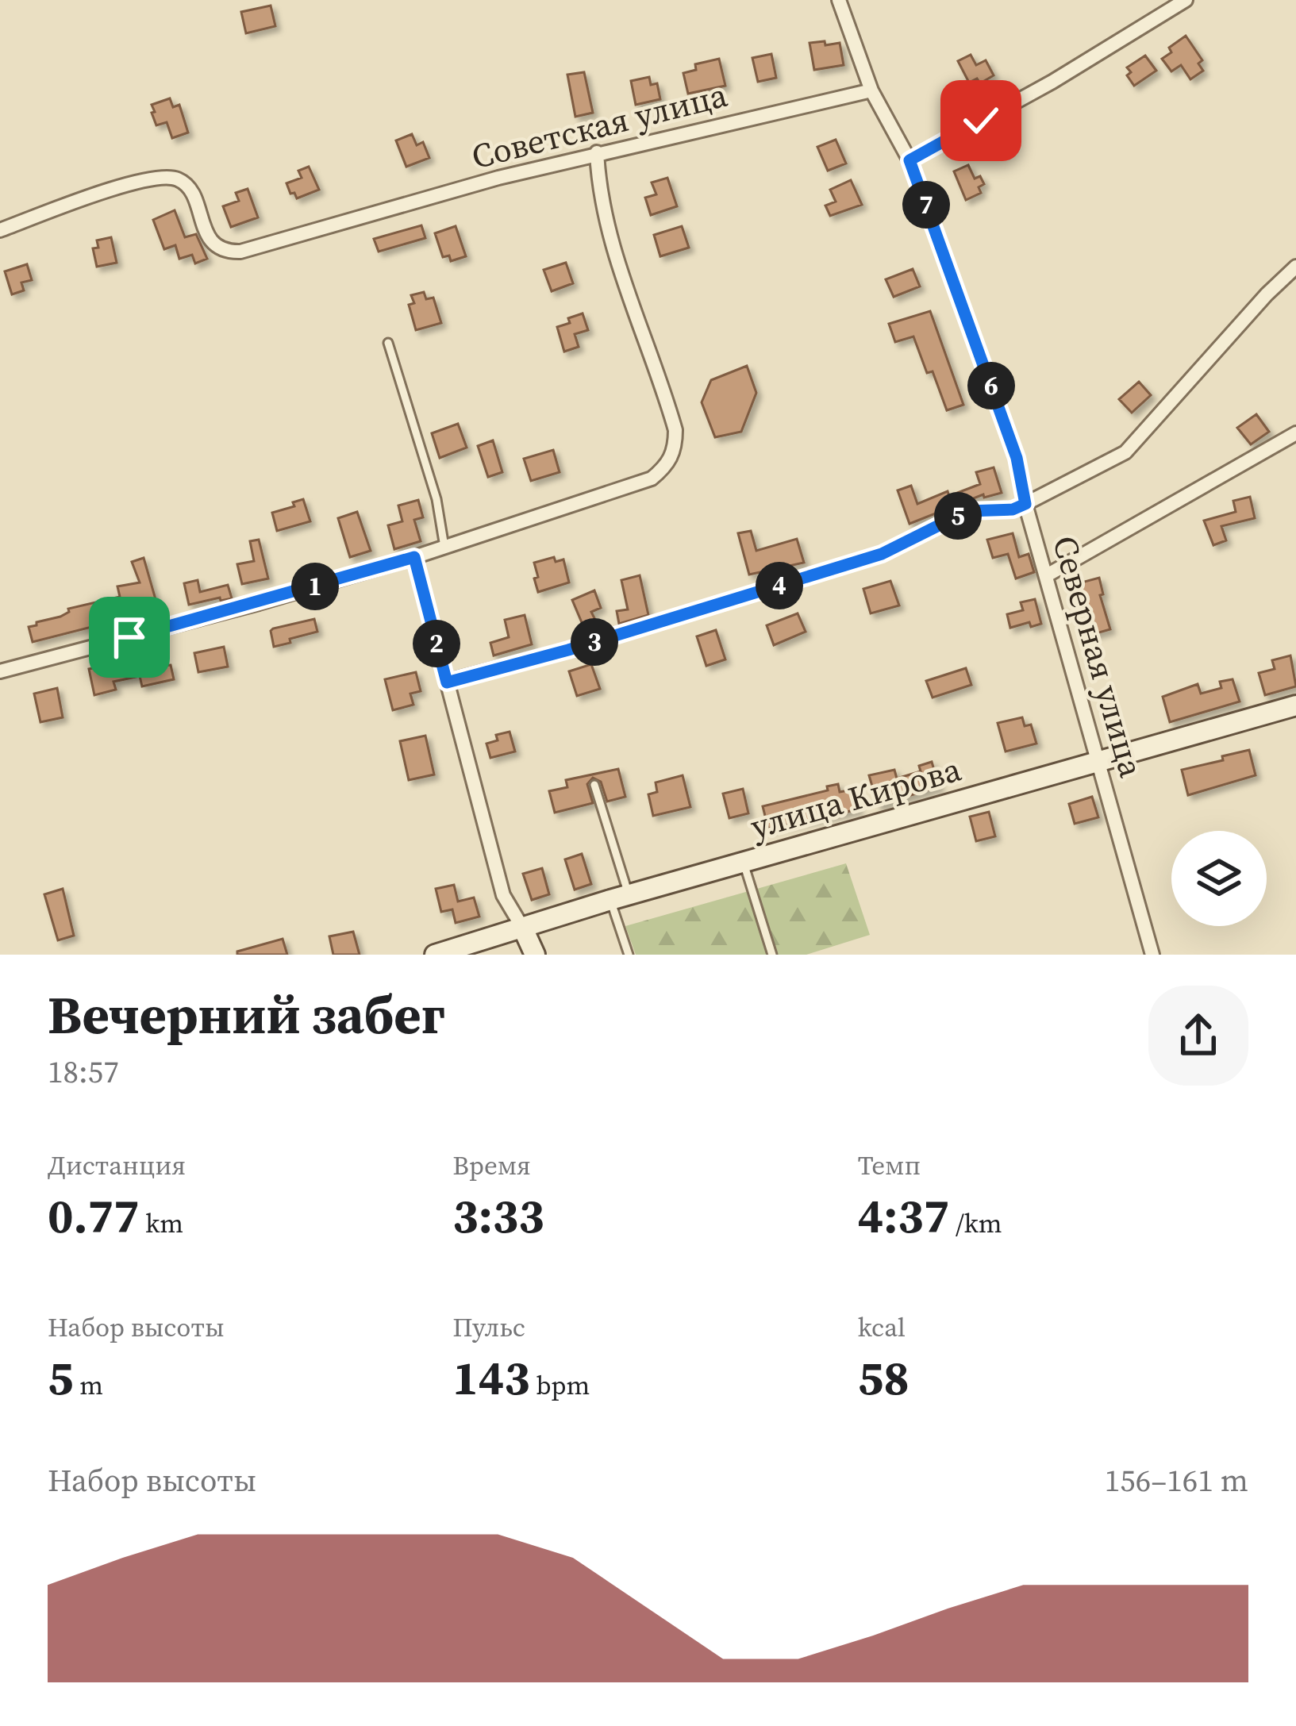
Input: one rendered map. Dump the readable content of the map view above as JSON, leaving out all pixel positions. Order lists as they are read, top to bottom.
{
  "streets": {
    "street": ["Советская улица", "Северная улица", "улица Кирова"]
  },
  "crossings": [
    ["Северная улица", "улица Кирова"]
  ],
  "page": {
    "pins": [
      "7",
      "6",
      "5",
      "4",
      "1",
      "3",
      "2"
    ],
    "heading": ["Вечерний забег", "18:57"],
    "stats": [
      ["Дистанция", "0.77 km"],
      ["Время", "3:33"],
      ["Темп", "4:37 /km"],
      ["Набор высоты", "5 m"],
      ["Пульс", "143 bpm"],
      ["kcal", "58"]
    ],
    "chart": ["Набор высоты", "156–161 m"]
  }
}
